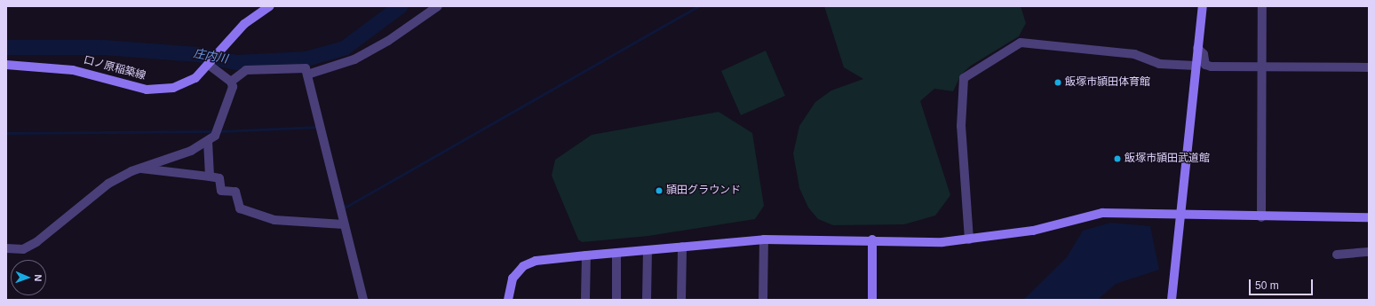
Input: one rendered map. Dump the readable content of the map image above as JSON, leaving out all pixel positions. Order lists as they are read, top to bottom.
{
  "streets": {
    "street": ["口ノ原稲築線"]
  },
  "water": ["庄内川"],
  "places": ["飯塚市頴田体育館", "飯塚市頴田武道館", "頴田グラウンド"],
  "scale_bar": "50 m",
  "north": "right"
}
